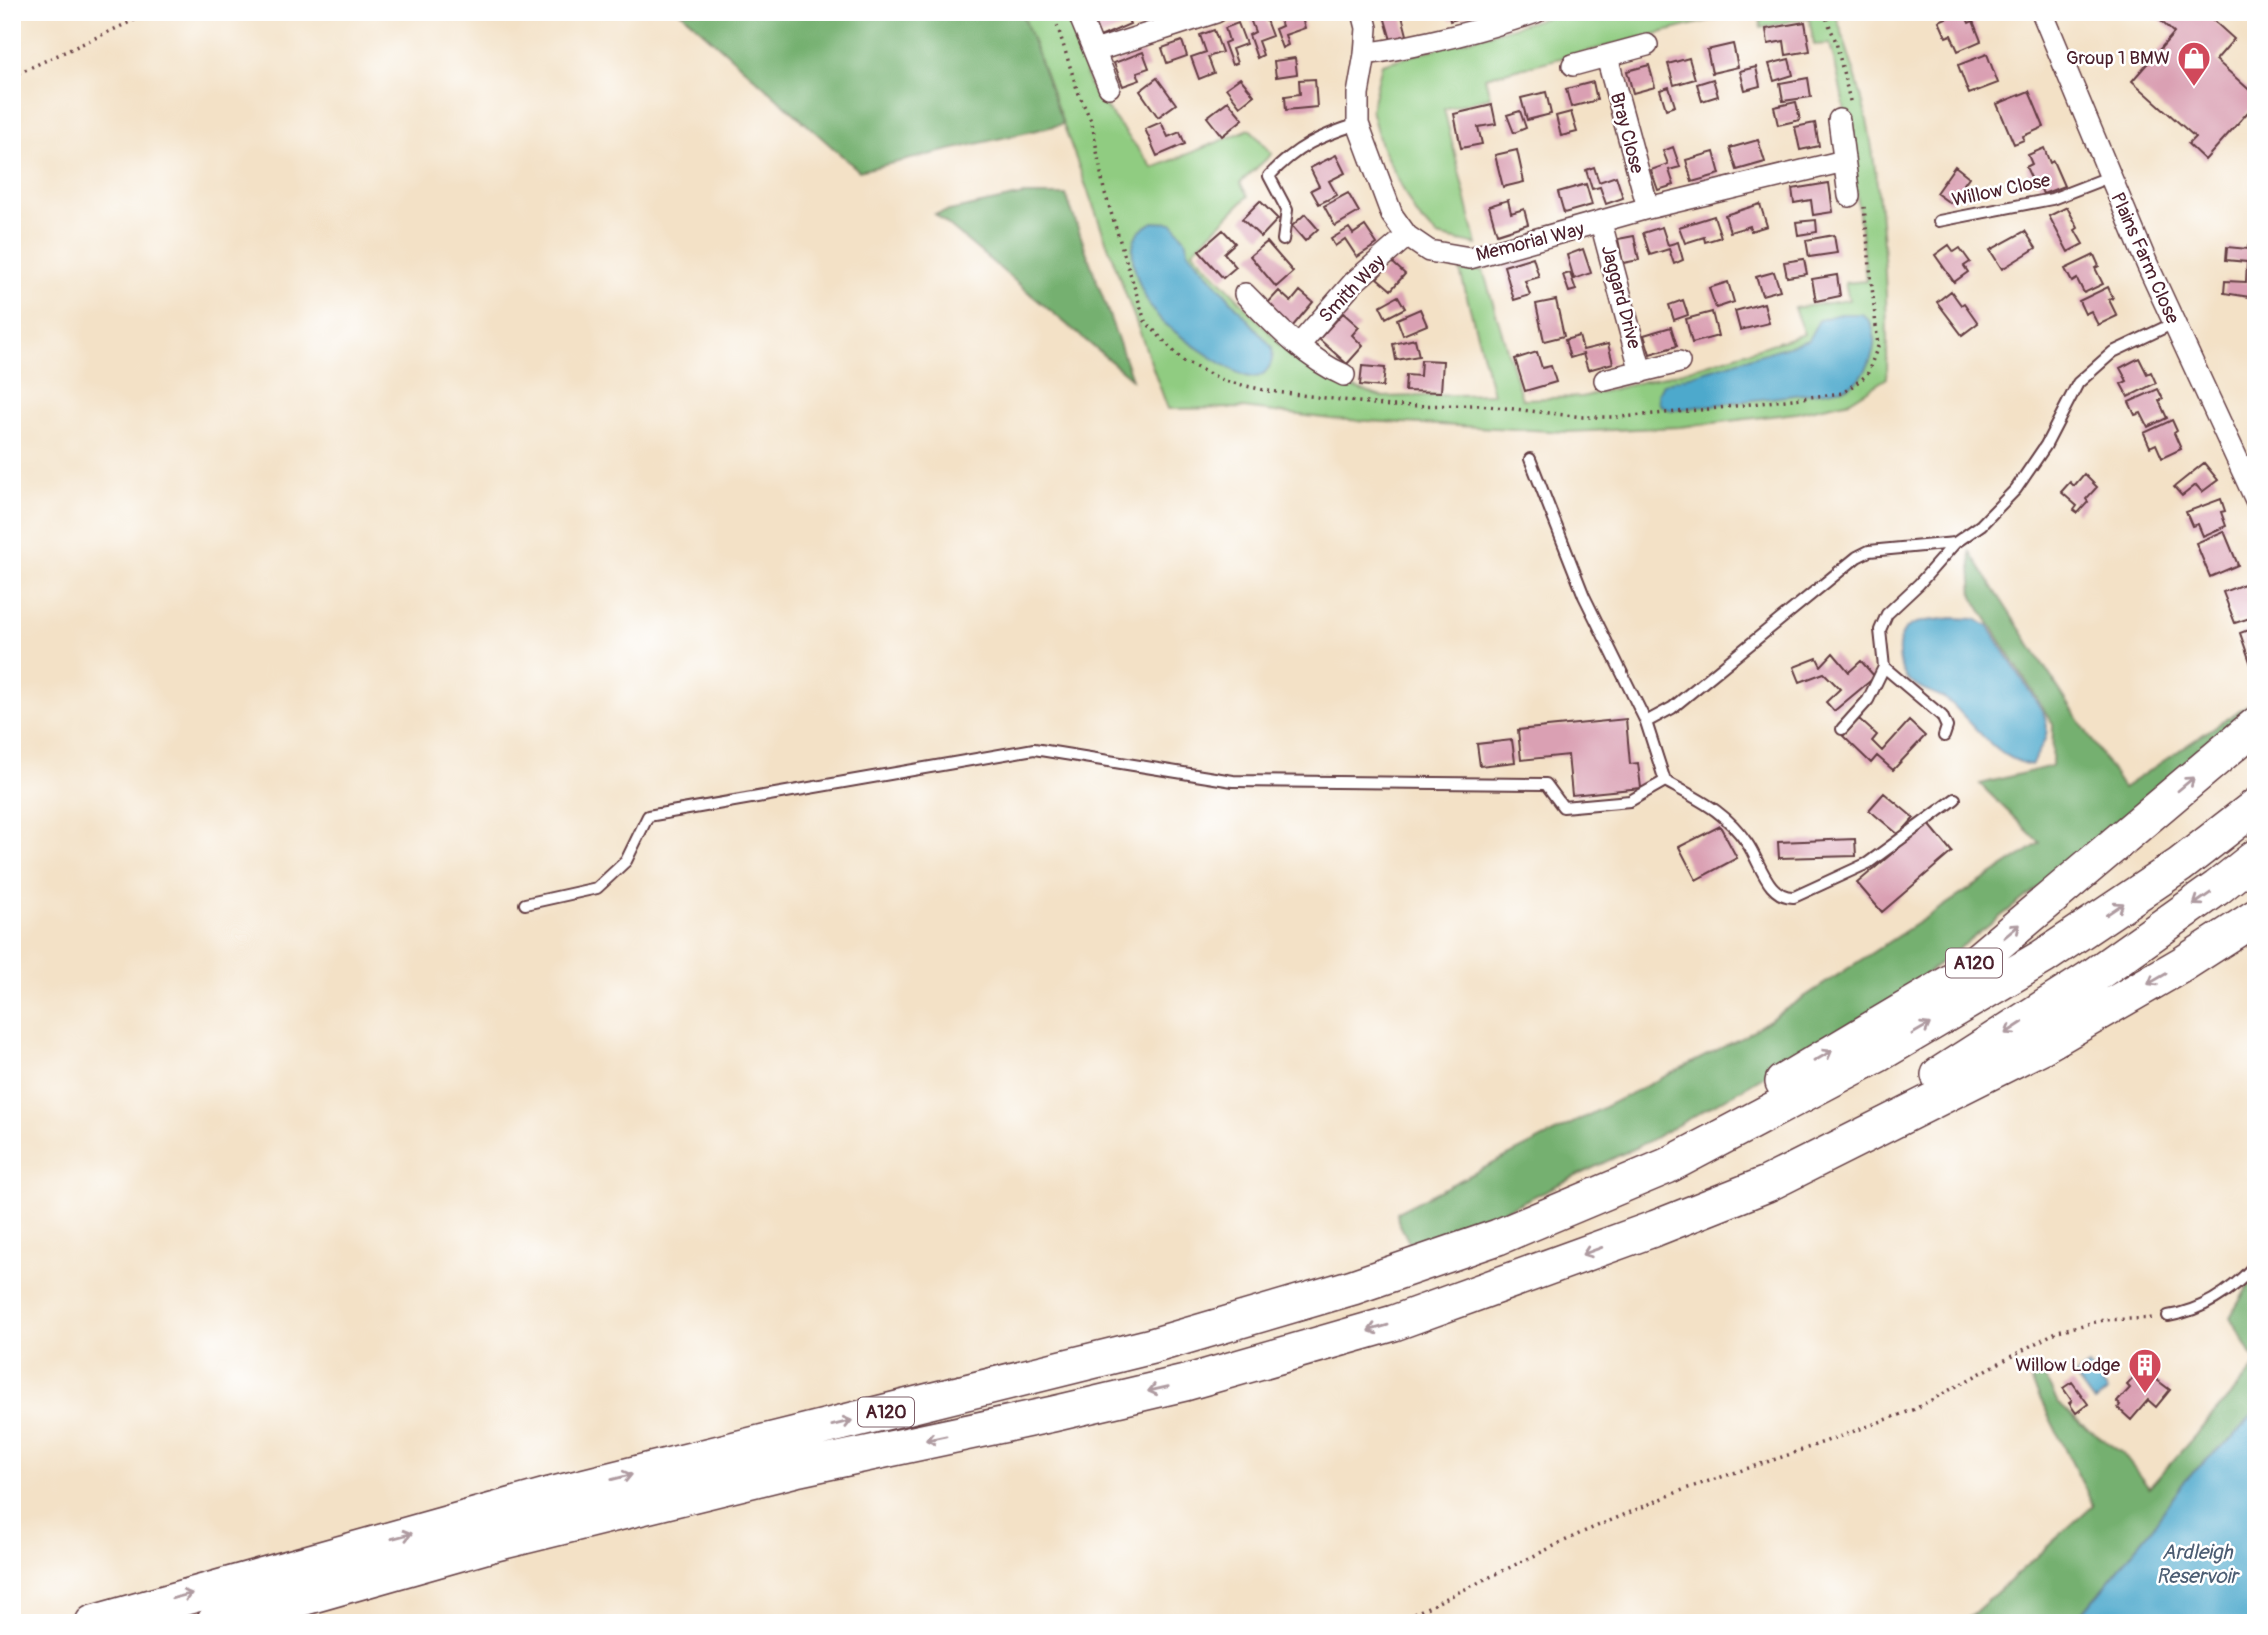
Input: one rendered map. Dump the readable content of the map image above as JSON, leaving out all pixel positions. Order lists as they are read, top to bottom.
{
  "streets": {
    "highway": ["A120"],
    "street": [
      "Bray Close",
      "Memorial Way",
      "Plains Farm Close",
      "Smith Way",
      "Jaggard Drive"
    ],
    "lane": ["Willow Close"]
  },
  "crossings": [
    ["Bray Close", "Memorial Way"],
    ["Willow Close", "Plains Farm Close"],
    ["Memorial Way", "Smith Way"],
    ["Memorial Way", "Jaggard Drive"]
  ],
  "water": ["Ardleigh Reservoir"],
  "places": {
    "shop": ["Group 1 BMW"],
    "building": ["Willow Lodge"]
  }
}
